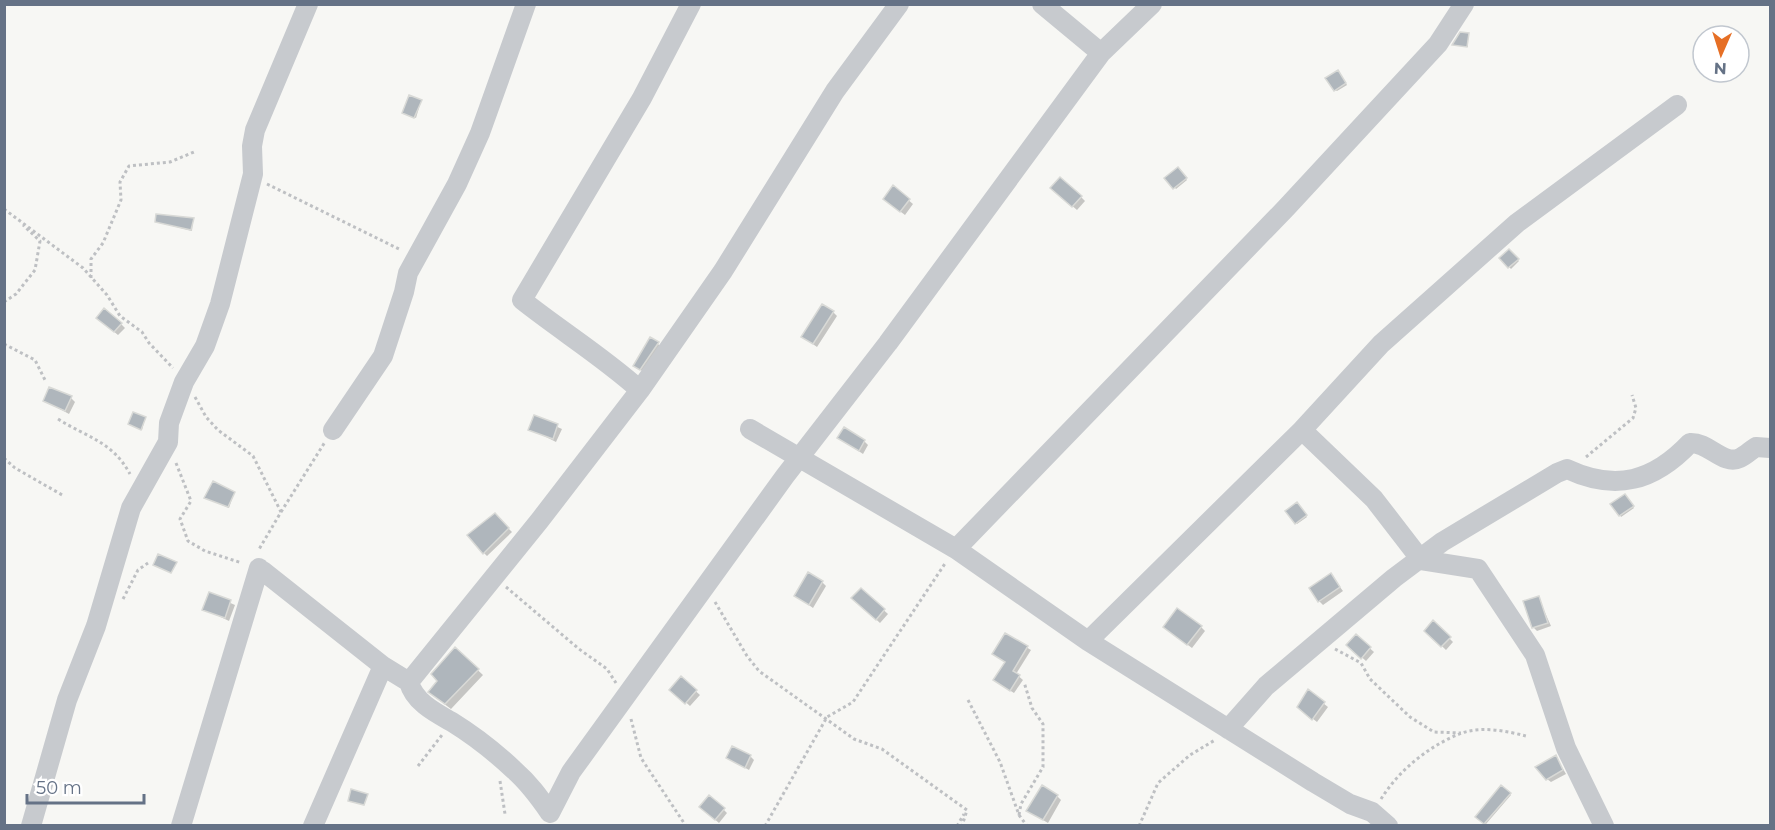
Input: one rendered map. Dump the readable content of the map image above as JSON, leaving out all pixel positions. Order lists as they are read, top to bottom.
{
  "scale_bar": "50 m",
  "north": "bottom"
}
